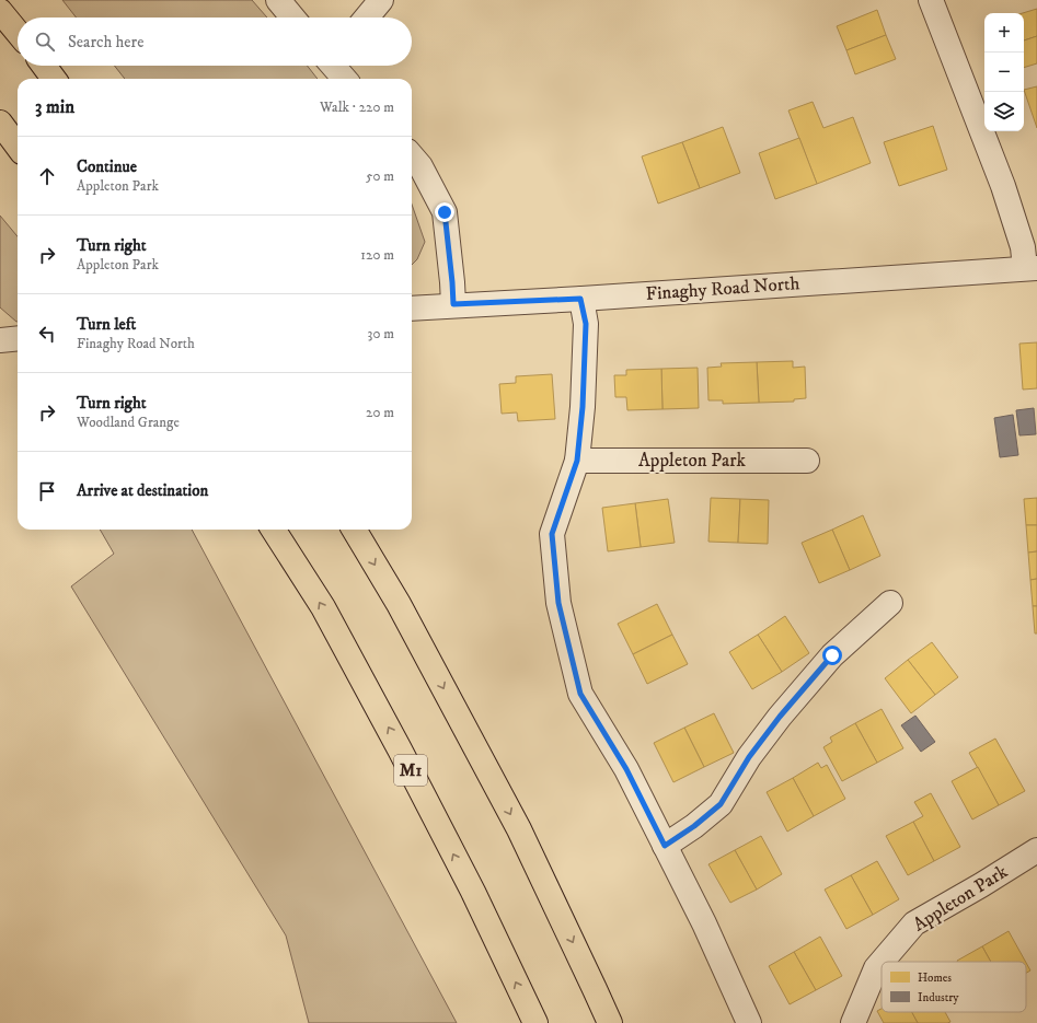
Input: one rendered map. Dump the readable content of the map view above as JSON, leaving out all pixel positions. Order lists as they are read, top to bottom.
{
  "streets": {
    "highway": ["M1"],
    "street": ["Finaghy Road North", "Appleton Park"]
  },
  "legend": ["Homes", "Industry"],
  "page": {
    "map_buttons": ["+", "−"],
    "search": "Search here",
    "heading": ["3 min", "Walk · 220 m"],
    "list": [
      ["Continue", "Appleton Park", "50 m"],
      ["Turn right", "Appleton Park", "120 m"],
      ["Turn left", "Finaghy Road North", "30 m"],
      ["Turn right", "Woodland Grange", "20 m"],
      "Arrive at destination"
    ]
  }
}
